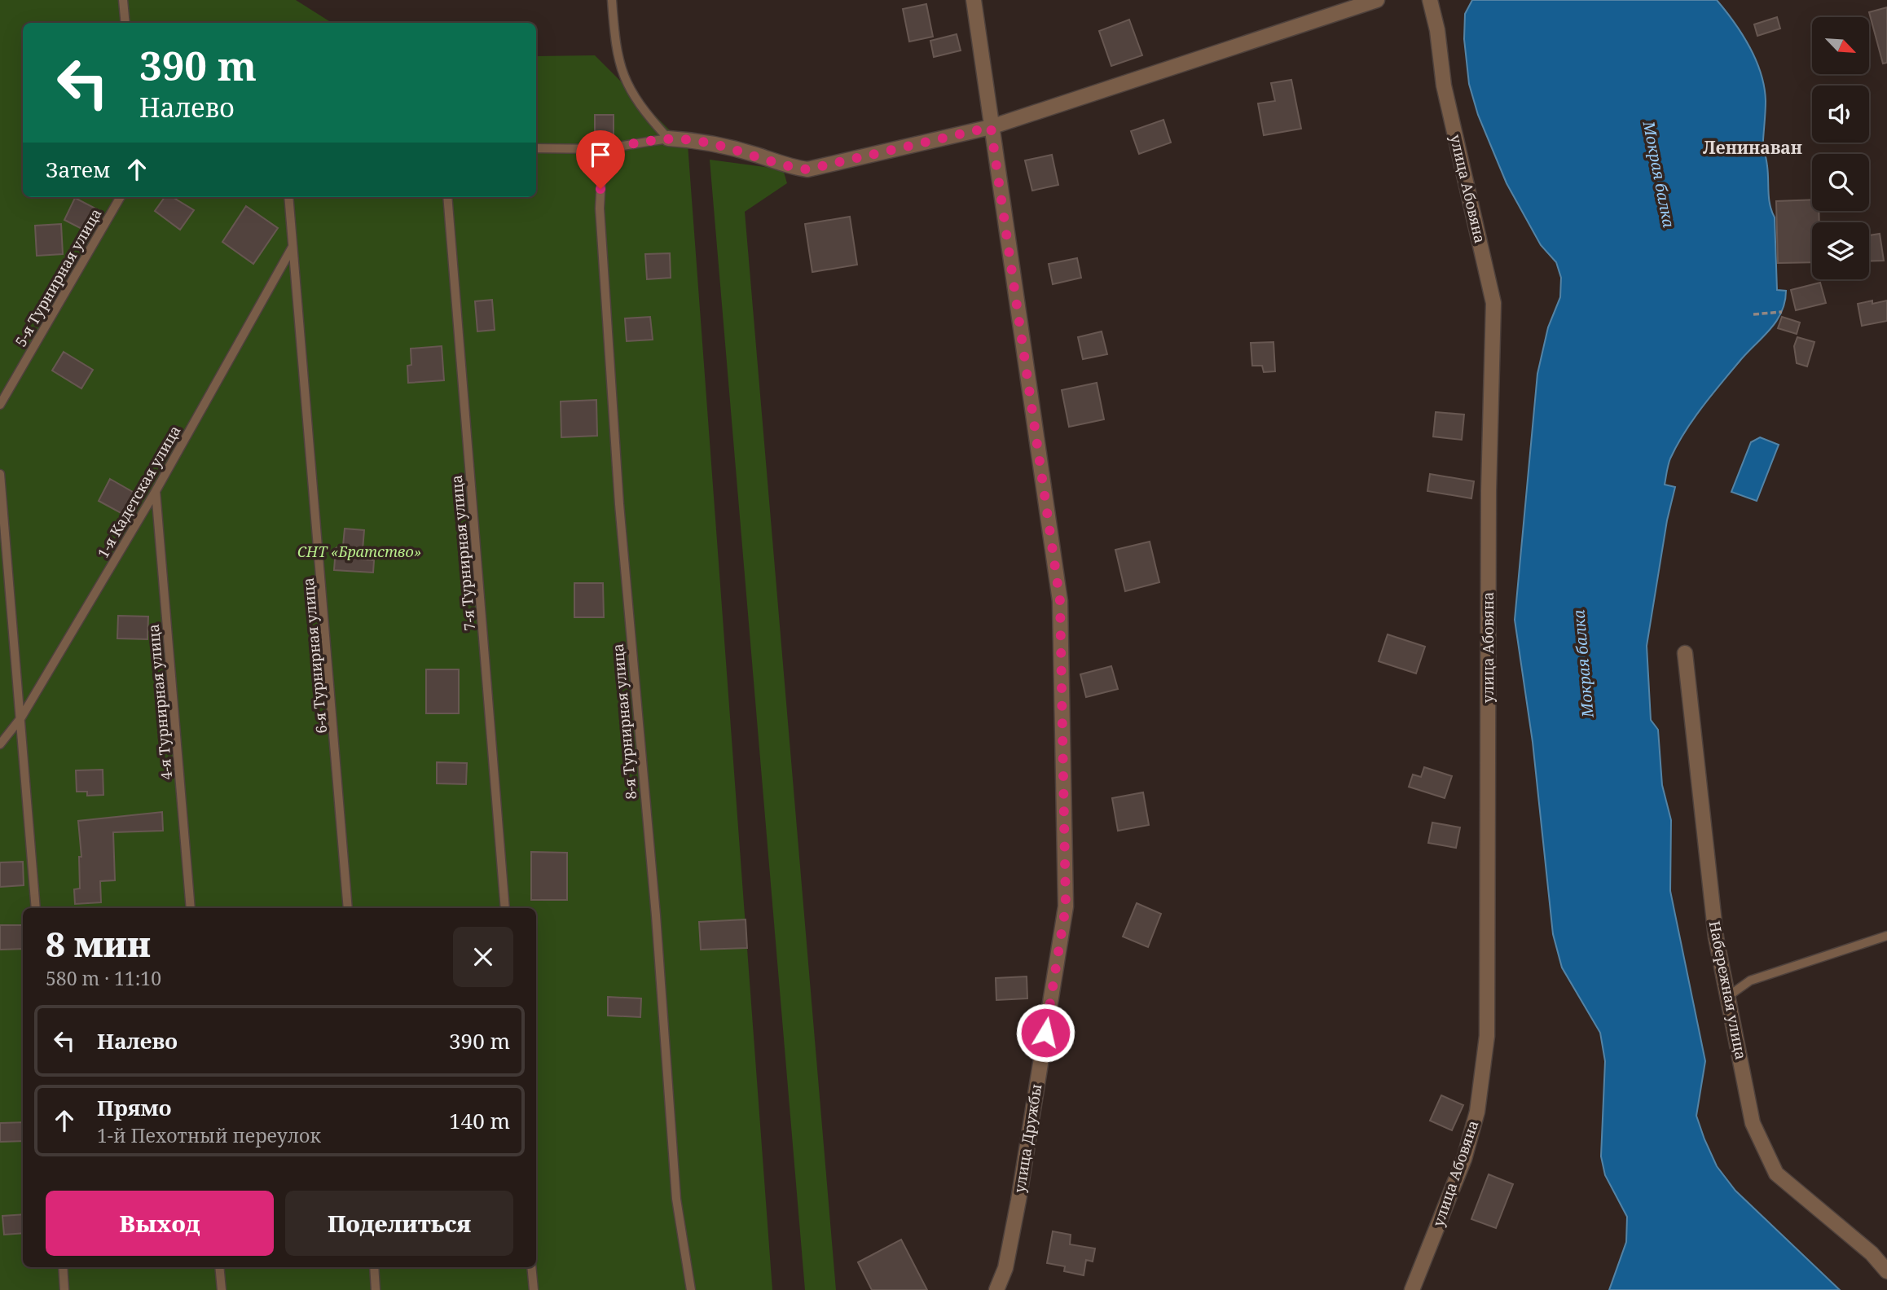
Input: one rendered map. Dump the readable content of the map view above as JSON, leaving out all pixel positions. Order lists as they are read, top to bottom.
{
  "streets": {
    "street": ["улица Абовяна", "Набережная улица", "улица Дружбы"],
    "lane": [
      "5-я Турнирная улица",
      "1-я Кадетская улица",
      "7-я Турнирная улица",
      "6-я Турнирная улица",
      "4-я Турнирная улица",
      "8-я Турнирная улица"
    ]
  },
  "crossings": [
    ["1-я Кадетская улица", "6-я Турнирная улица"],
    ["1-я Кадетская улица", "4-я Турнирная улица"]
  ],
  "districts": ["Ленинаван"],
  "water": ["Мокрая балка"],
  "parks": ["СНТ «Братство»"],
  "north": "bottom right",
  "page": {
    "turn": ["390 m", "Налево"],
    "then": "Затем",
    "heading": ["8 мин", "580 m · 11:10"],
    "list": [
      {
        "name": "Налево",
        "value": "390 m"
      },
      {
        "name": "Прямо",
        "note": "1-й Пехотный переулок",
        "value": "140 m"
      }
    ],
    "buttons": ["Выход", "Поделиться"]
  }
}
